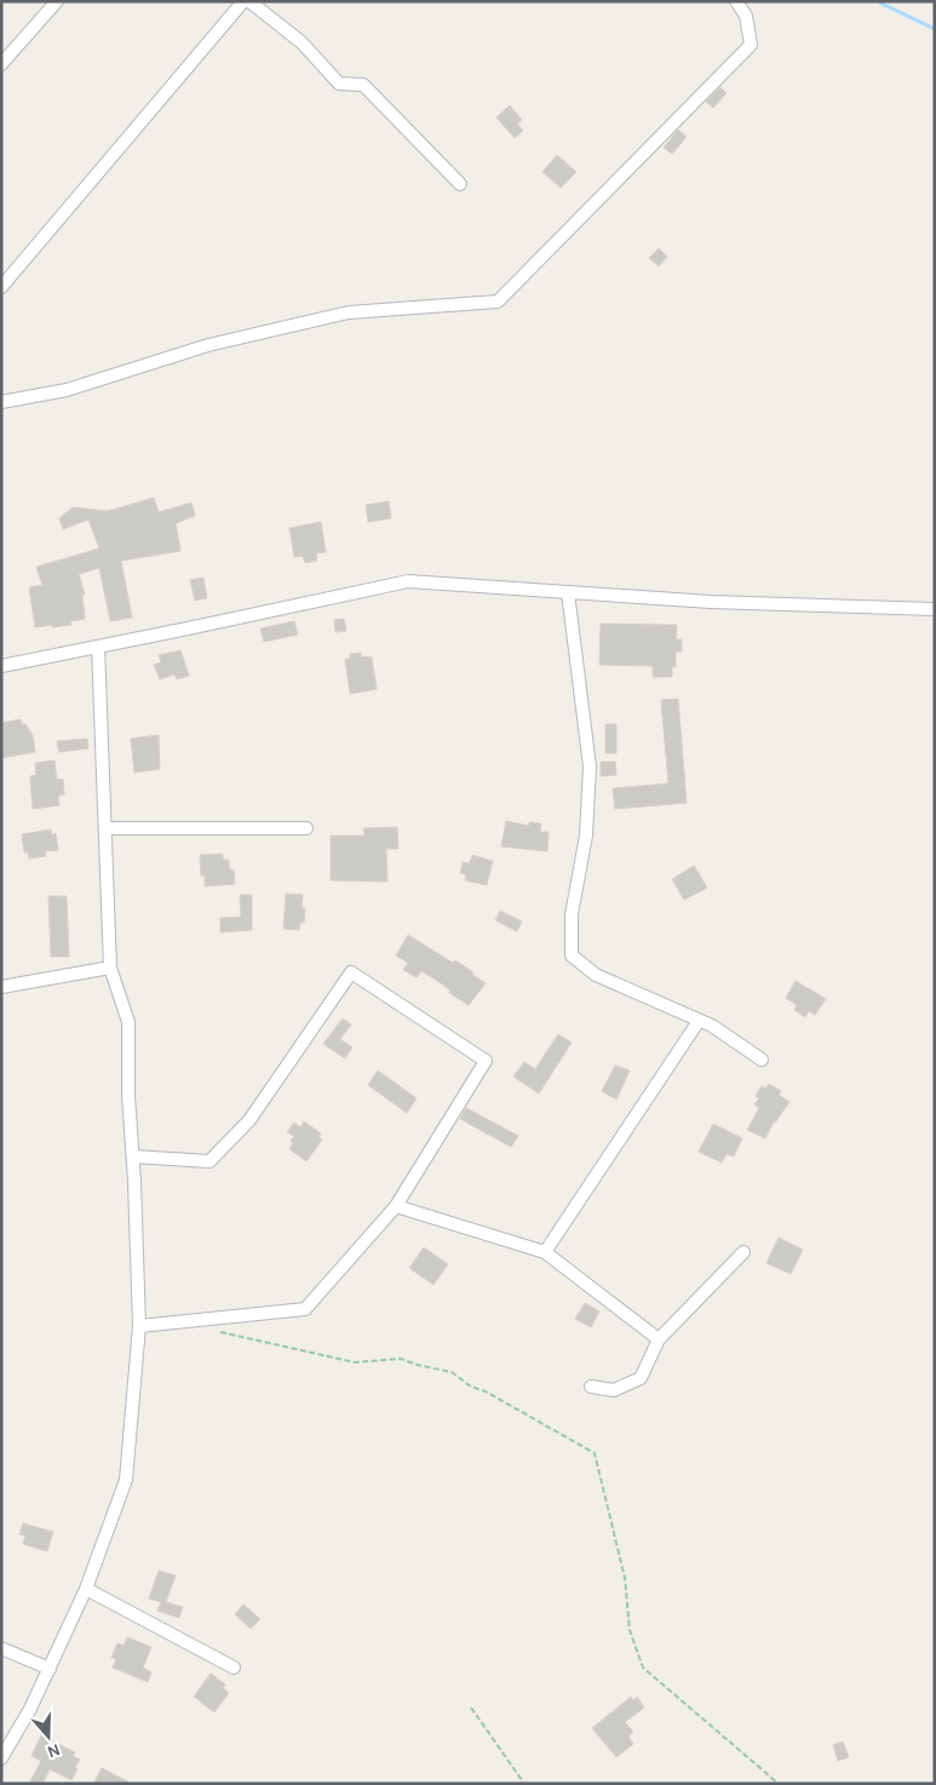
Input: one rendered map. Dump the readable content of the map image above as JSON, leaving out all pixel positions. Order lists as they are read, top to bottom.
{
  "north": "bottom"
}
